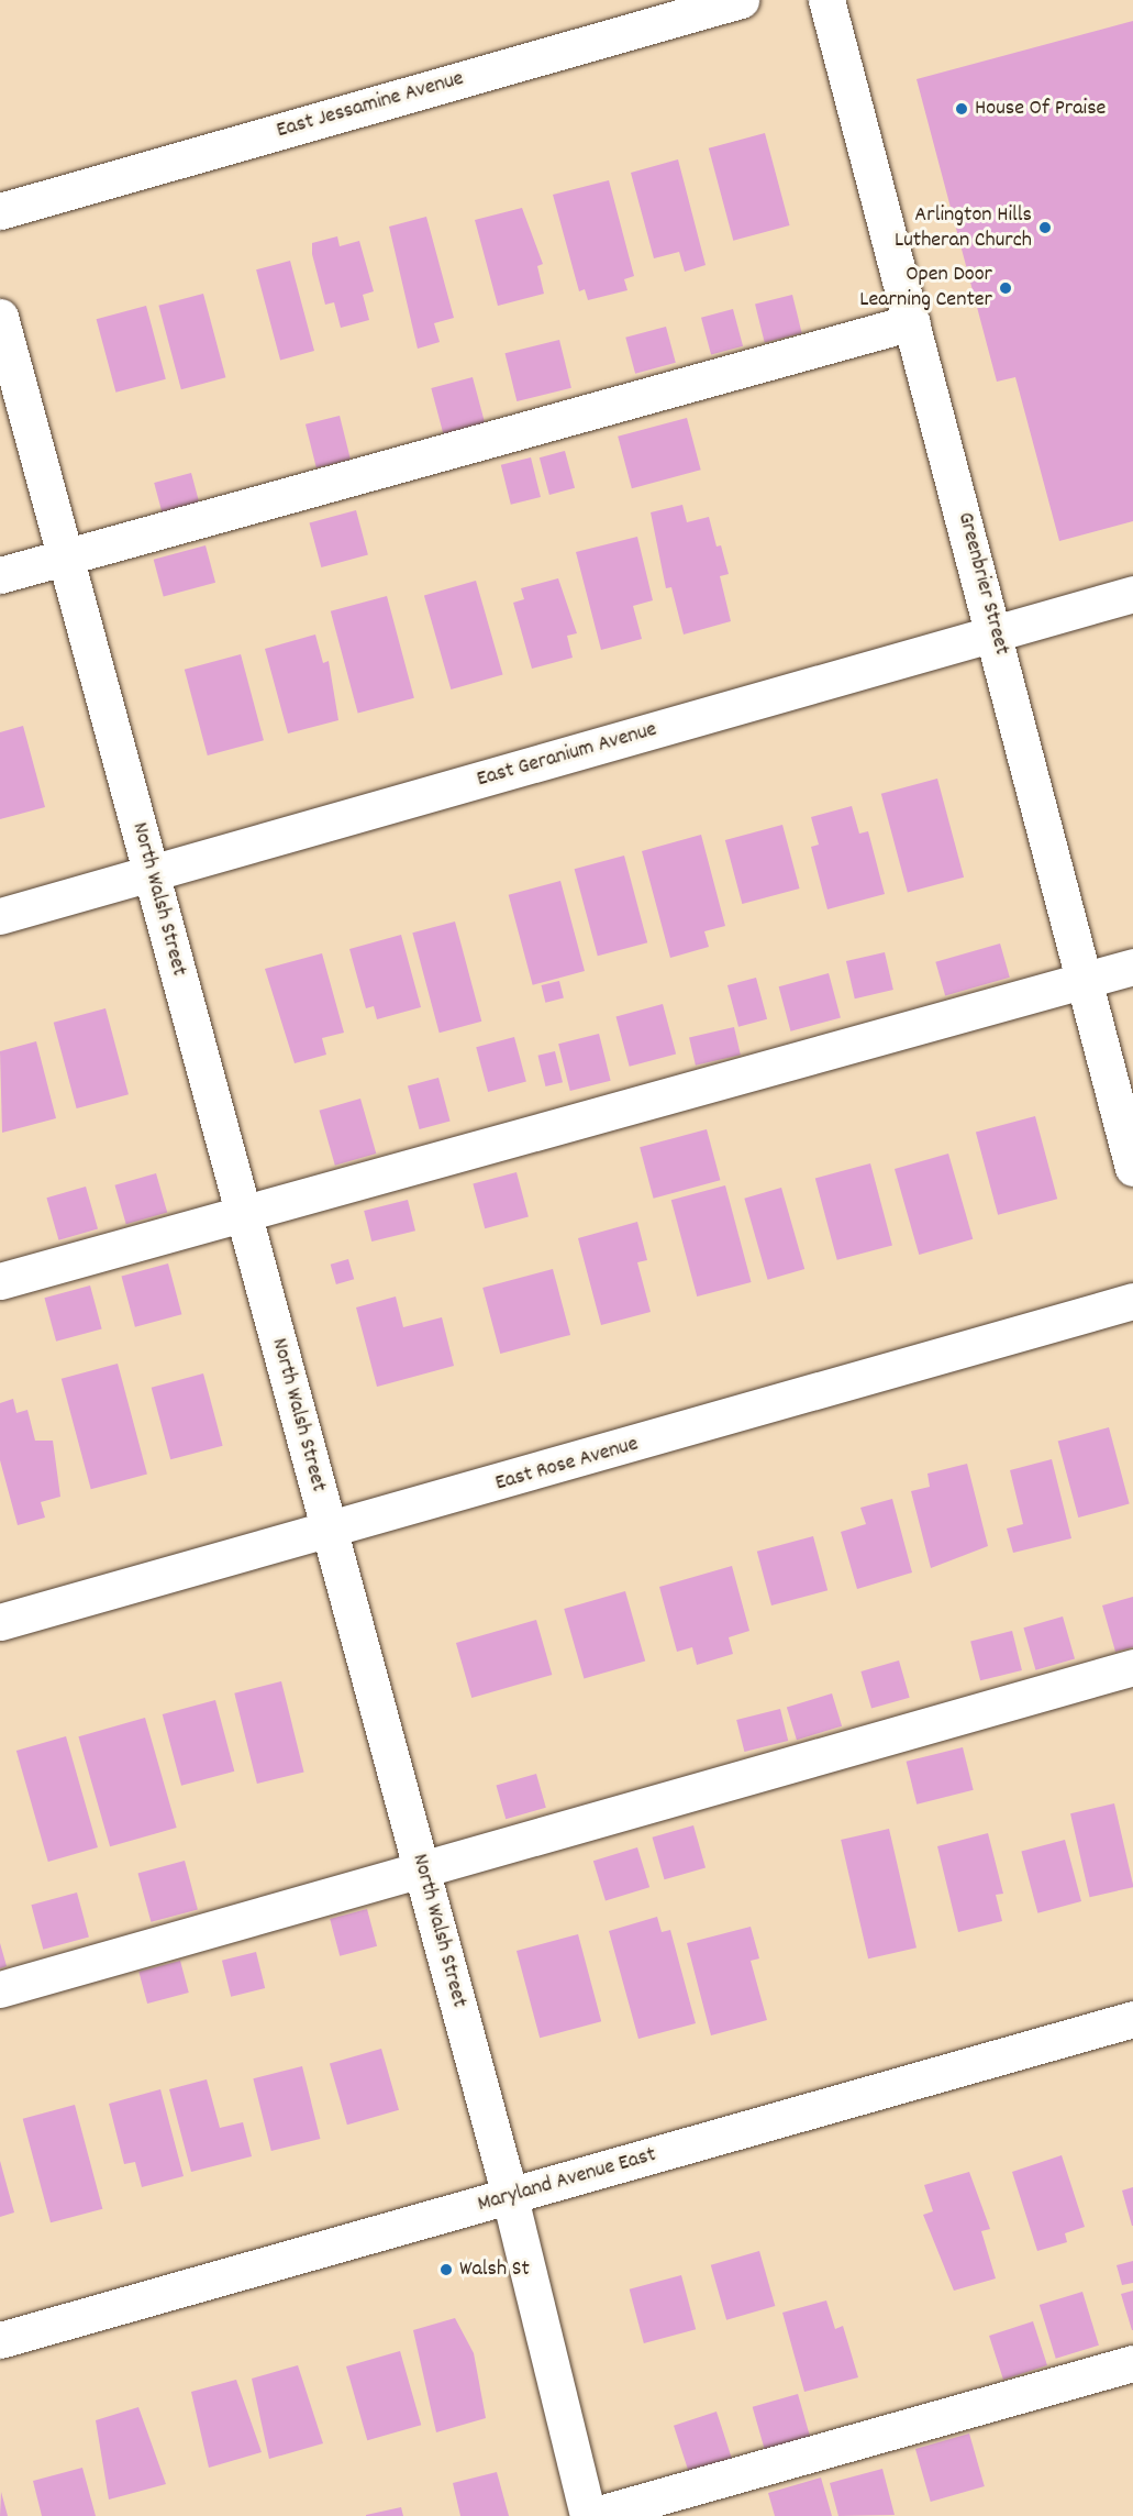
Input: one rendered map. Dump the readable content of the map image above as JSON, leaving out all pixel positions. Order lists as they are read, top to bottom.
{
  "streets": {
    "street": [
      "East Jessamine Avenue",
      "Greenbrier Street",
      "East Geranium Avenue",
      "North Walsh Street",
      "East Rose Avenue",
      "Maryland Avenue East"
    ]
  },
  "crossings": [
    ["Greenbrier Street", "East Geranium Avenue"],
    ["East Geranium Avenue", "North Walsh Street"],
    ["North Walsh Street", "East Rose Avenue"],
    ["North Walsh Street", "Maryland Avenue East"]
  ],
  "places": [
    "House Of Praise",
    "Arlington Hills Lutheran Church",
    "Open Door Learning Center",
    "Walsh St"
  ]
}
